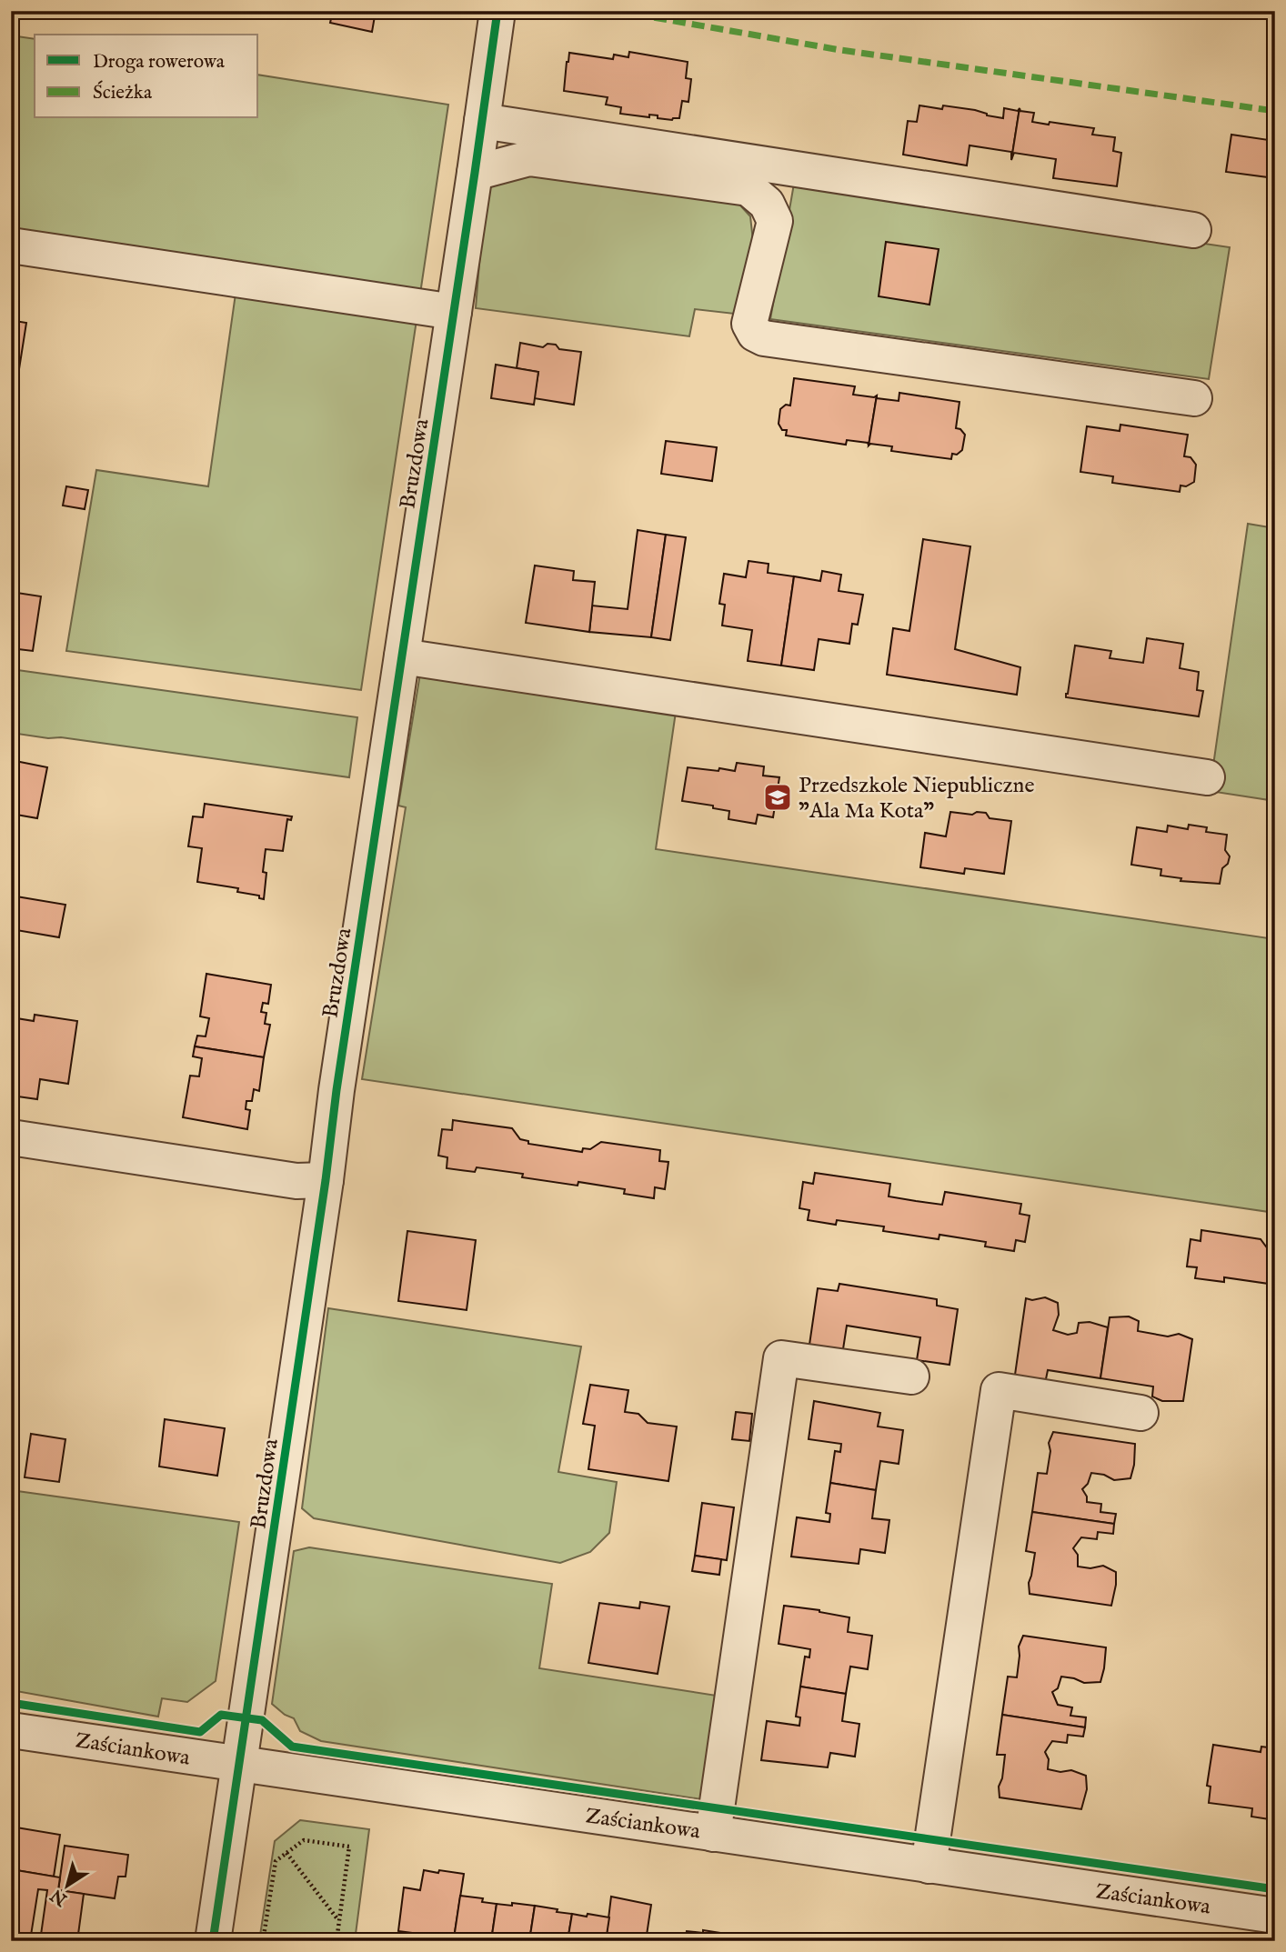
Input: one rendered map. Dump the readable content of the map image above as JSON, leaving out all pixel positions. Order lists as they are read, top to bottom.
{
  "streets": {
    "street": ["Bruzdowa", "Zaściankowa"]
  },
  "crossings": [
    ["Bruzdowa", "Zaściankowa"]
  ],
  "places": {
    "school or university": ["Przedszkole Niepubliczne \"Ala Ma Kota\""]
  },
  "legend": ["Droga rowerowa", "Ścieżka"],
  "north": "bottom left"
}
